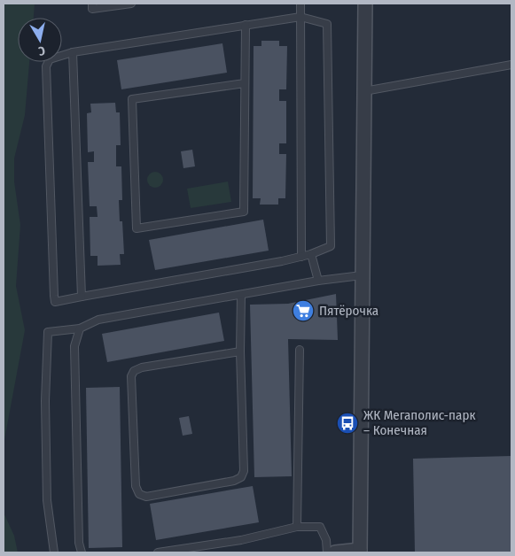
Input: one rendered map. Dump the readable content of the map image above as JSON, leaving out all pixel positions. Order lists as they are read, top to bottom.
{
  "places": {
    "supermarket": ["Пятёрочка"],
    "bus stop": ["ЖК Мегаполис-парк – Конечная"]
  },
  "north": "bottom"
}
